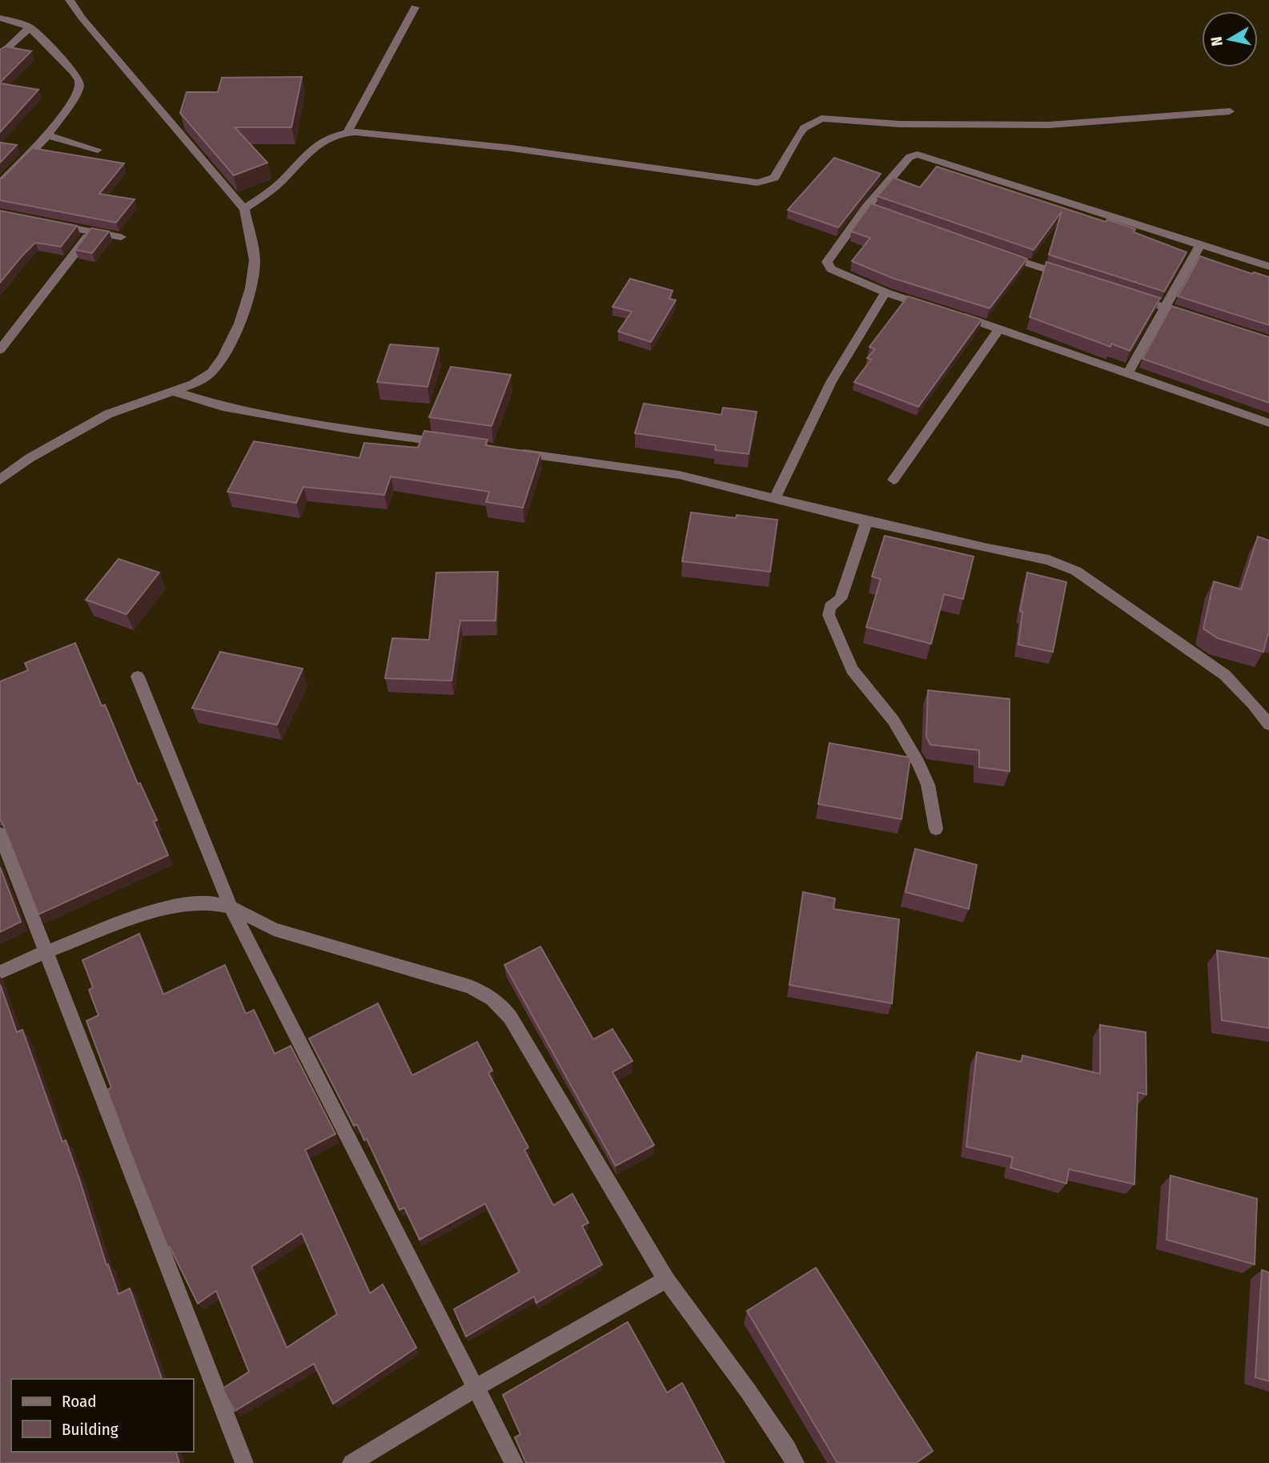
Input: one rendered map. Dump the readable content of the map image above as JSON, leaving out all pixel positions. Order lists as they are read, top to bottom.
{
  "legend": ["Road", "Building"],
  "north": "left"
}
